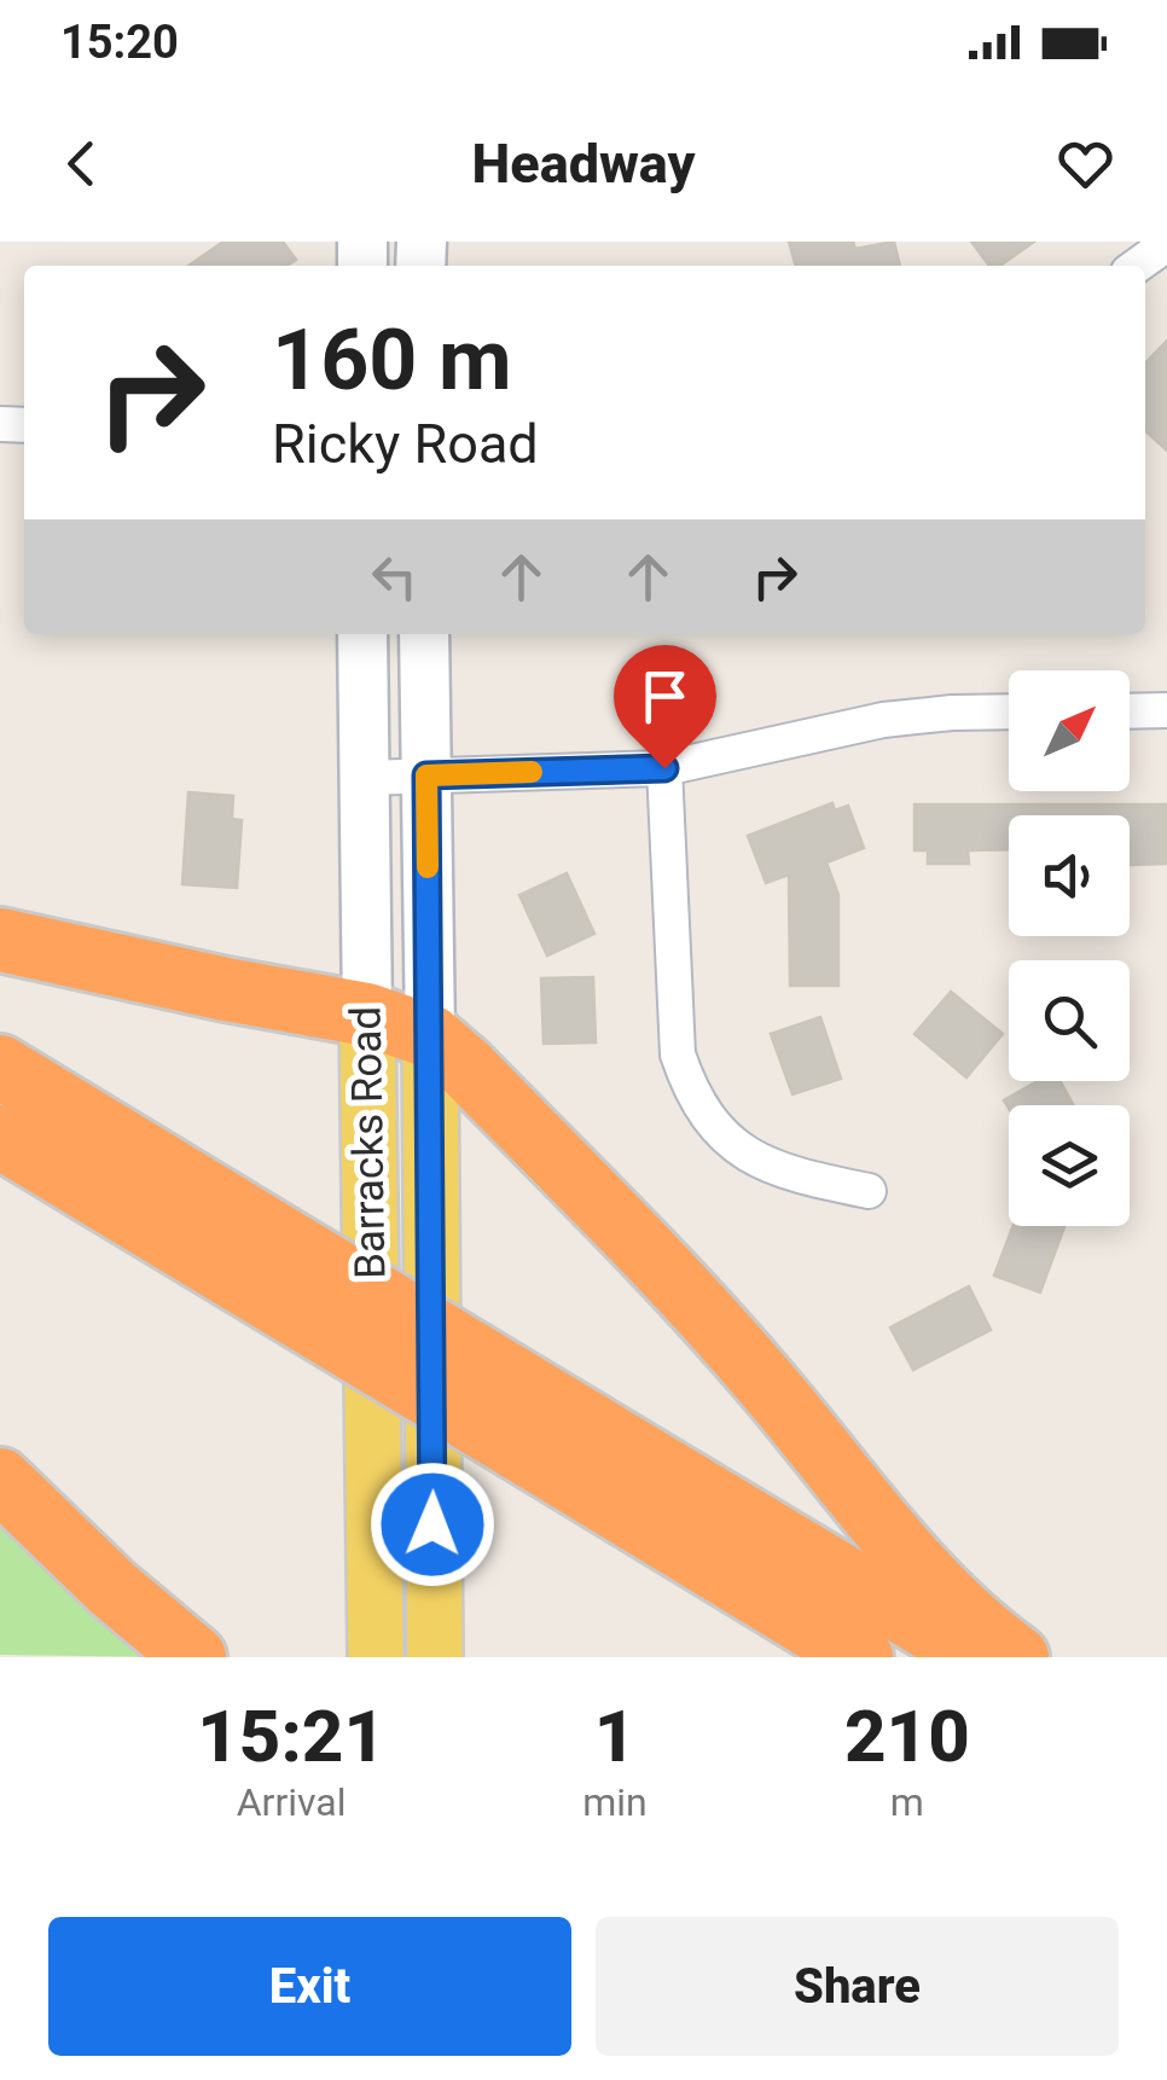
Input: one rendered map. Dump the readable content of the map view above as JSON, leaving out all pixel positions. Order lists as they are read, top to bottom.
{
  "streets": {
    "main road": ["Barracks Road"]
  },
  "north": "top right",
  "page": {
    "status": "15:20",
    "header": "Headway",
    "turn": ["160 m", "Ricky Road"],
    "eta": [
      "15:21",
      "Arrival",
      "1",
      "min",
      "210",
      "m"
    ],
    "buttons": ["Exit", "Share"]
  }
}
